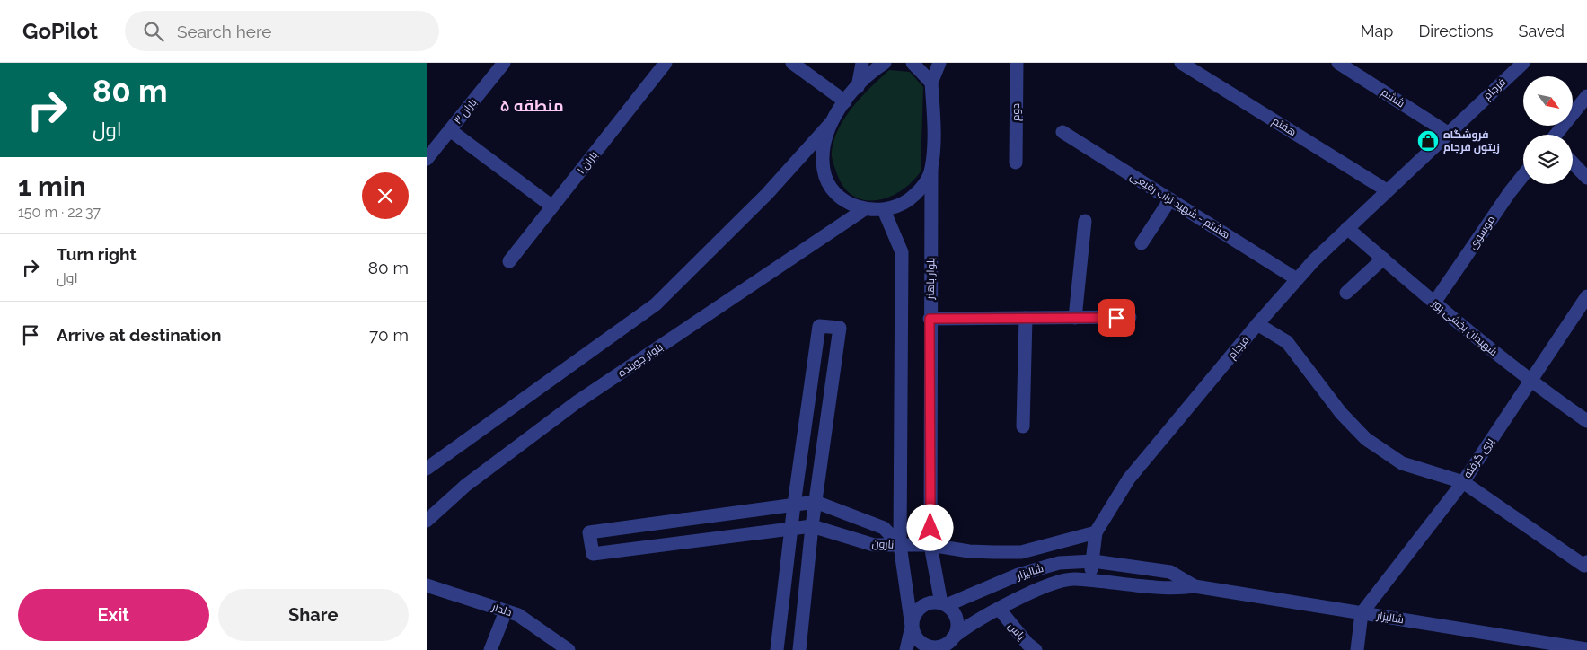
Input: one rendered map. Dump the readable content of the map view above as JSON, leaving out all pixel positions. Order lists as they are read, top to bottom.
{
  "streets": {
    "street": [
      "فرجام",
      "ششم",
      "باران ۳",
      "دوم",
      "هفتم",
      "باران ۱",
      "هشتم - شهید تراب رفیعی",
      "موسوی",
      "بلوار باهنر",
      "شهیدان بخشی پور",
      "بلوار جوینده",
      "پری گرفته",
      "نارون",
      "شالیزار",
      "دلدار",
      "یاس"
    ]
  },
  "crossings": [
    ["فرجام", "ششم"],
    ["فرجام", "هفتم"],
    ["فرجام", "هشتم - شهید تراب رفیعی"],
    ["فرجام", "شهیدان بخشی پور"],
    ["موسوی", "شهیدان بخشی پور"],
    ["بلوار باهنر", "شالیزار"],
    ["شهیدان بخشی پور", "پری گرفته"],
    ["پری گرفته", "شالیزار"],
    ["شالیزار", "یاس"]
  ],
  "districts": ["منطقه ۵"],
  "places": {
    "shop": ["فروشگاه زیتون فرجام"]
  },
  "north": "bottom right",
  "page": {
    "header": "GoPilot",
    "search": "Search here",
    "nav": ["Map", "Directions", "Saved"],
    "turn": ["80 m", "اول"],
    "heading": ["1 min", "150 m · 22:37"],
    "list": [
      {
        "name": "Turn right",
        "note": "اول",
        "value": "80 m"
      },
      {
        "name": "Arrive at destination",
        "value": "70 m"
      }
    ],
    "buttons": ["Exit", "Share"]
  }
}
